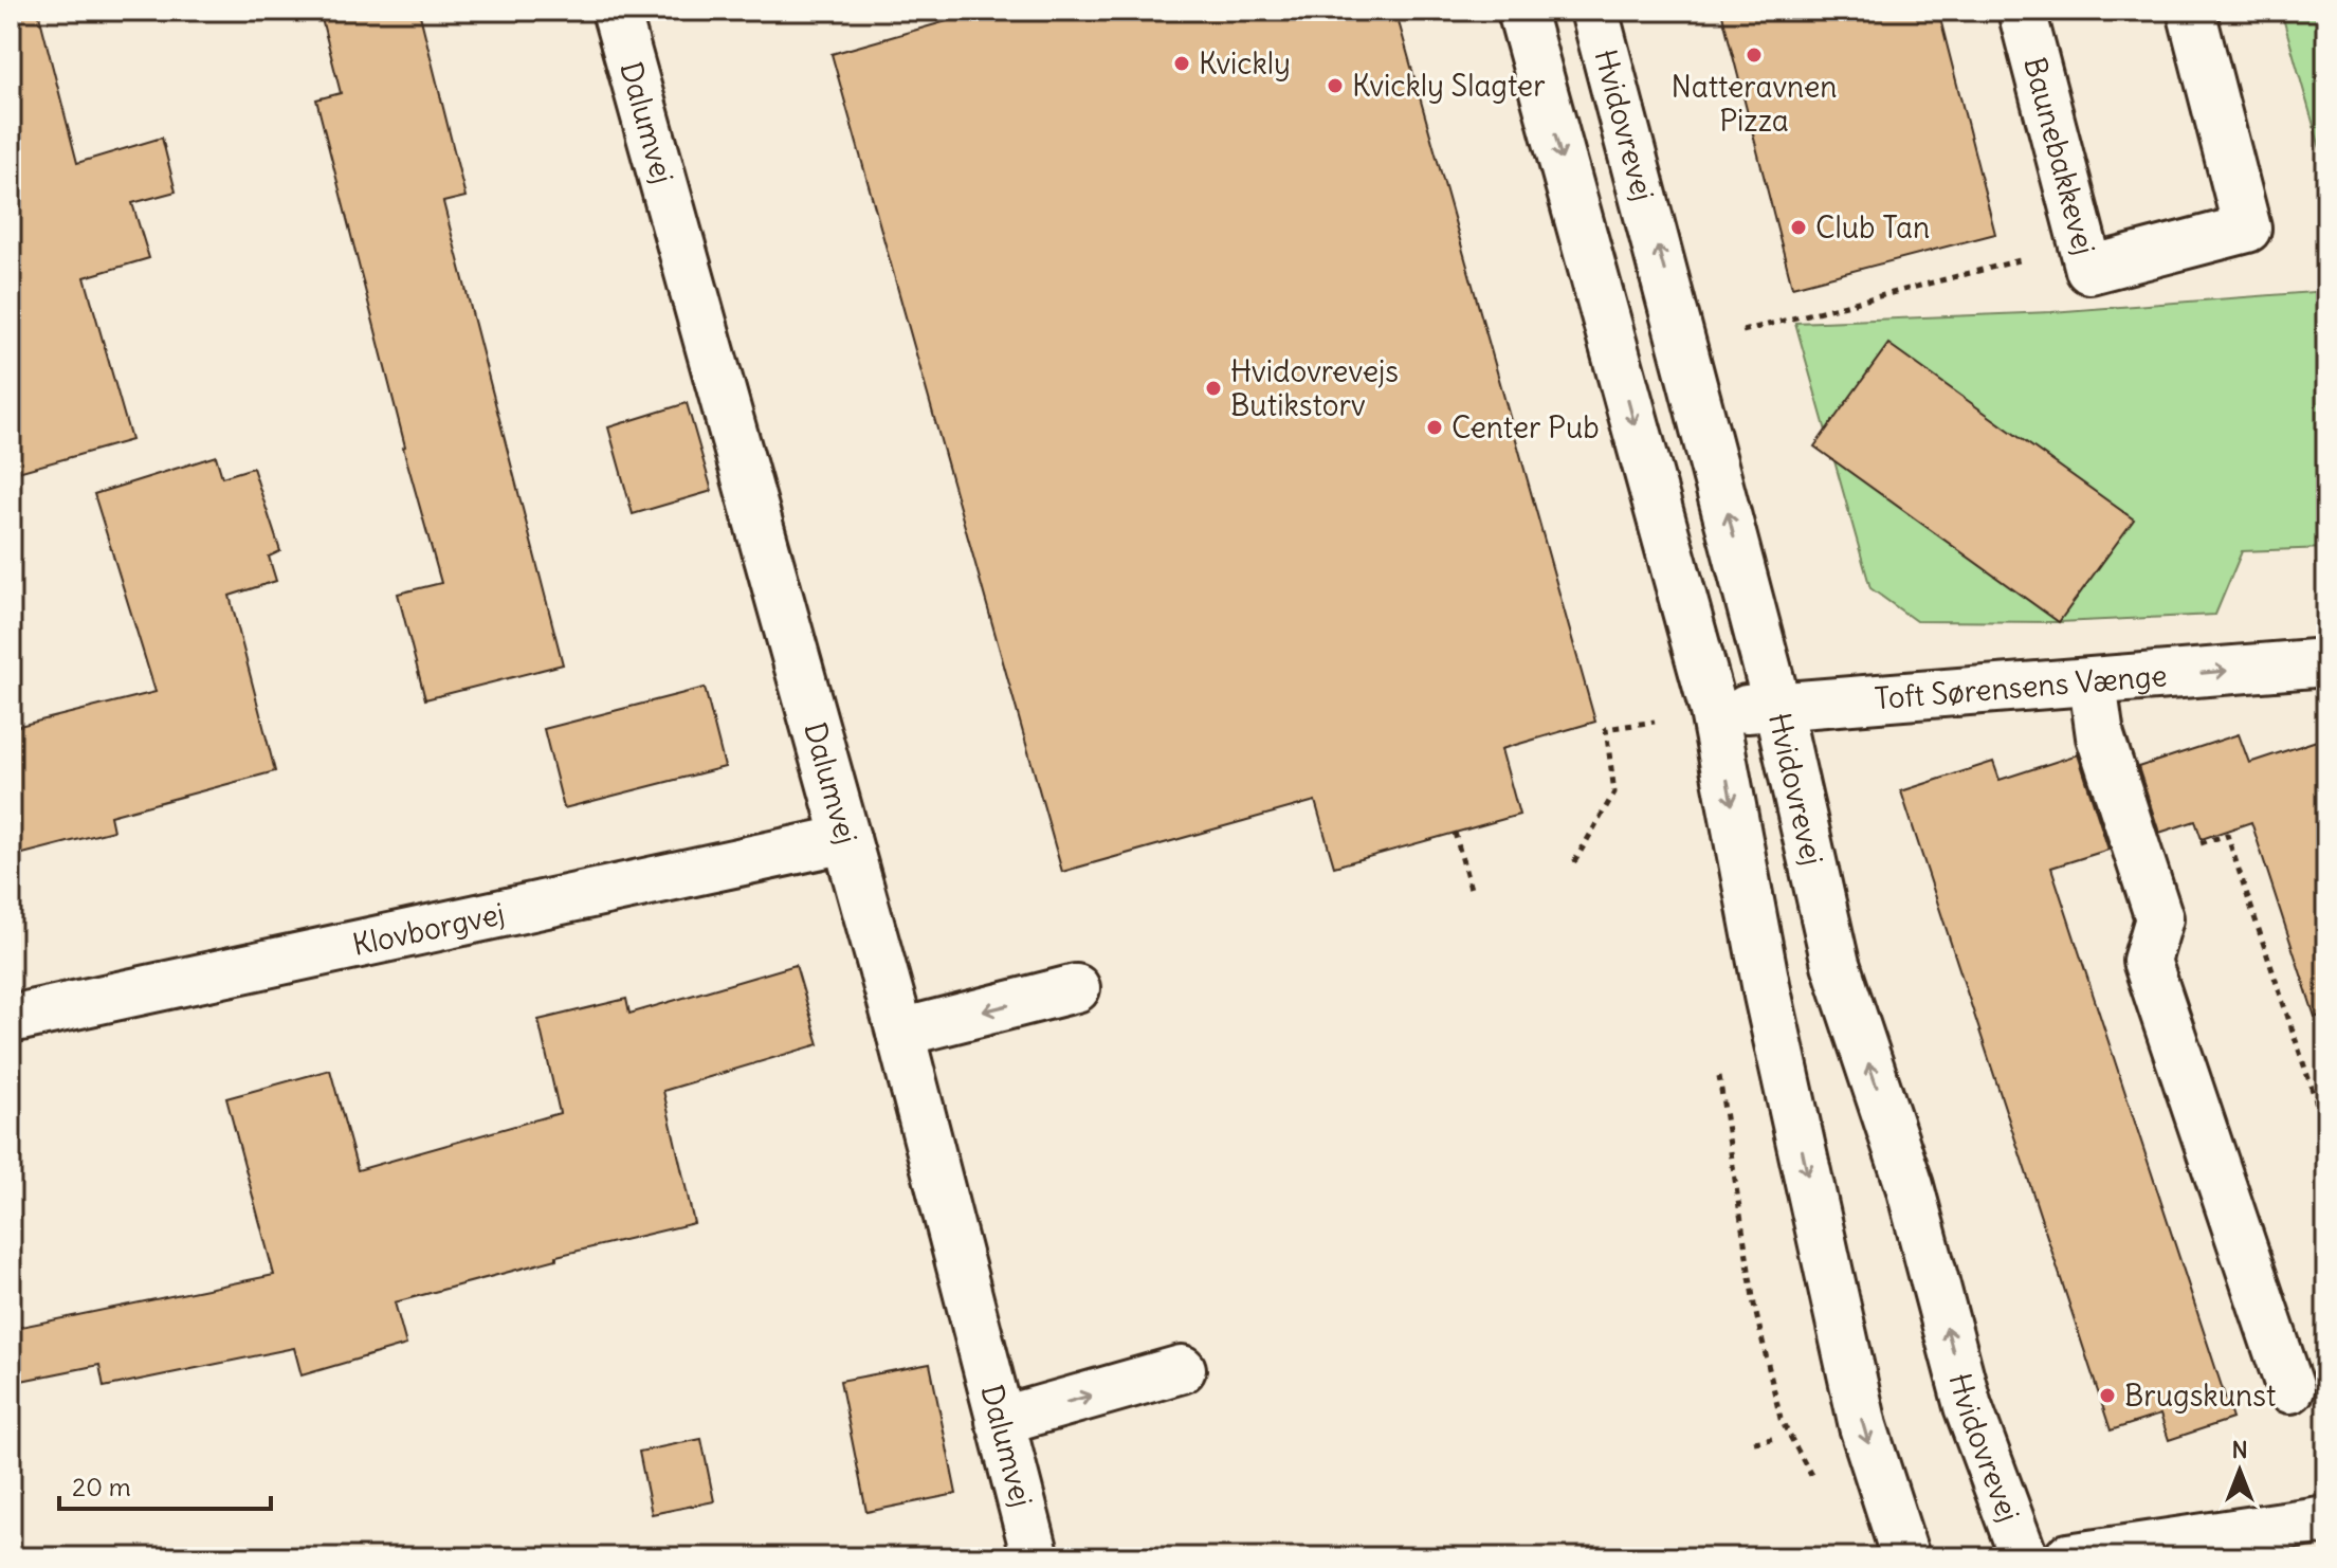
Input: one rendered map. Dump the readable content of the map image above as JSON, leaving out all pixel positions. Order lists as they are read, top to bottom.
{
  "streets": {
    "street": [
      "Dalumvej",
      "Hvidovrevej",
      "Baunebakkevej",
      "Toft Sørensens Vænge",
      "Klovborgvej"
    ]
  },
  "crossings": [
    ["Dalumvej", "Klovborgvej"],
    ["Hvidovrevej", "Toft Sørensens Vænge"]
  ],
  "one_way": ["Toft Sørensens Vænge"],
  "places": [
    "Natteravnen Pizza",
    "Kvickly",
    "Kvickly Slagter",
    "Club Tan",
    "Hvidovrevejs Butikstorv",
    "Center Pub",
    "Brugskunst"
  ],
  "scale_bar": "20 m",
  "north": "top"
}
